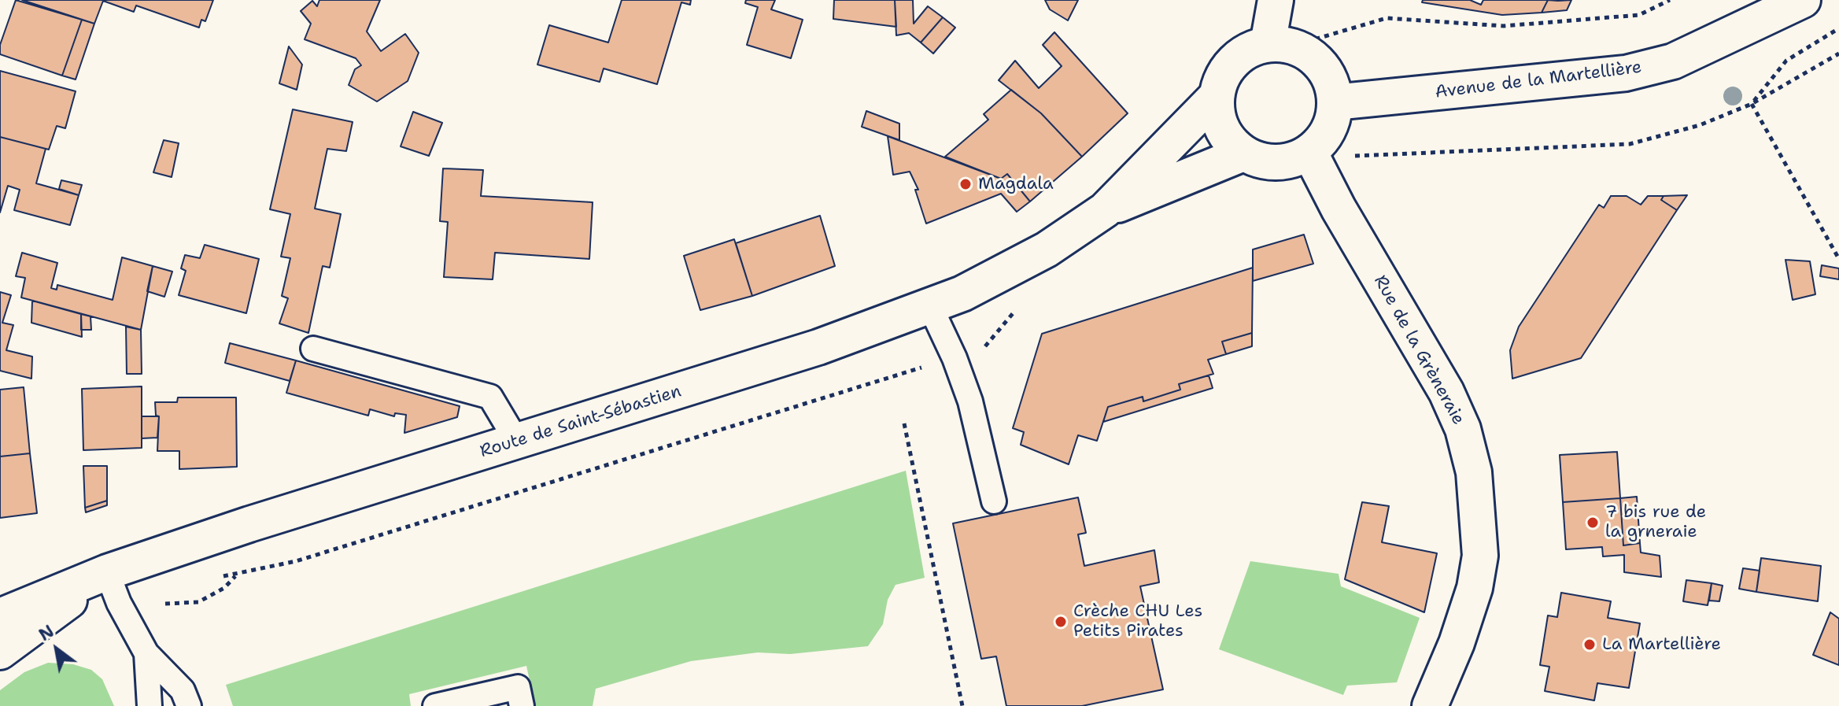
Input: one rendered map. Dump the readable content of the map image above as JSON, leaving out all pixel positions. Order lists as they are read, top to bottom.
{
  "streets": {
    "street": ["Avenue de la Martellière", "Rue de la Grèneraie", "Route de Saint-Sébastien"]
  },
  "crossings": [
    ["Avenue de la Martellière", "Rue de la Grèneraie"],
    ["Avenue de la Martellière", "Route de Saint-Sébastien"],
    ["Rue de la Grèneraie", "Route de Saint-Sébastien"]
  ],
  "places": [
    "Magdala",
    "7 bis rue de la grneraie",
    "Crèche CHU Les Petits Pirates",
    "La Martellière"
  ],
  "north": "top left"
}
